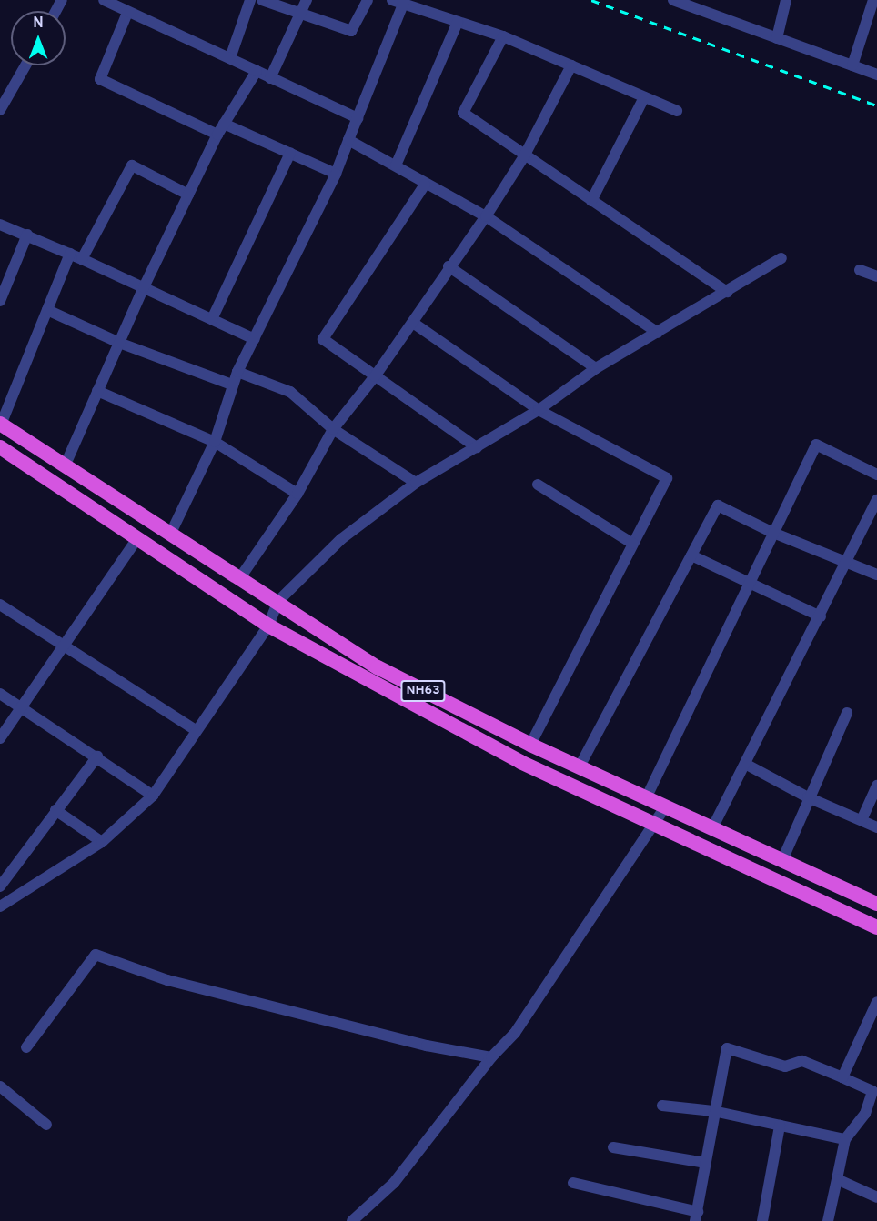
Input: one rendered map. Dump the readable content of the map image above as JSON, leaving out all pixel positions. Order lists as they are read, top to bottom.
{
  "streets": {
    "highway": ["NH63"]
  },
  "north": "top"
}
